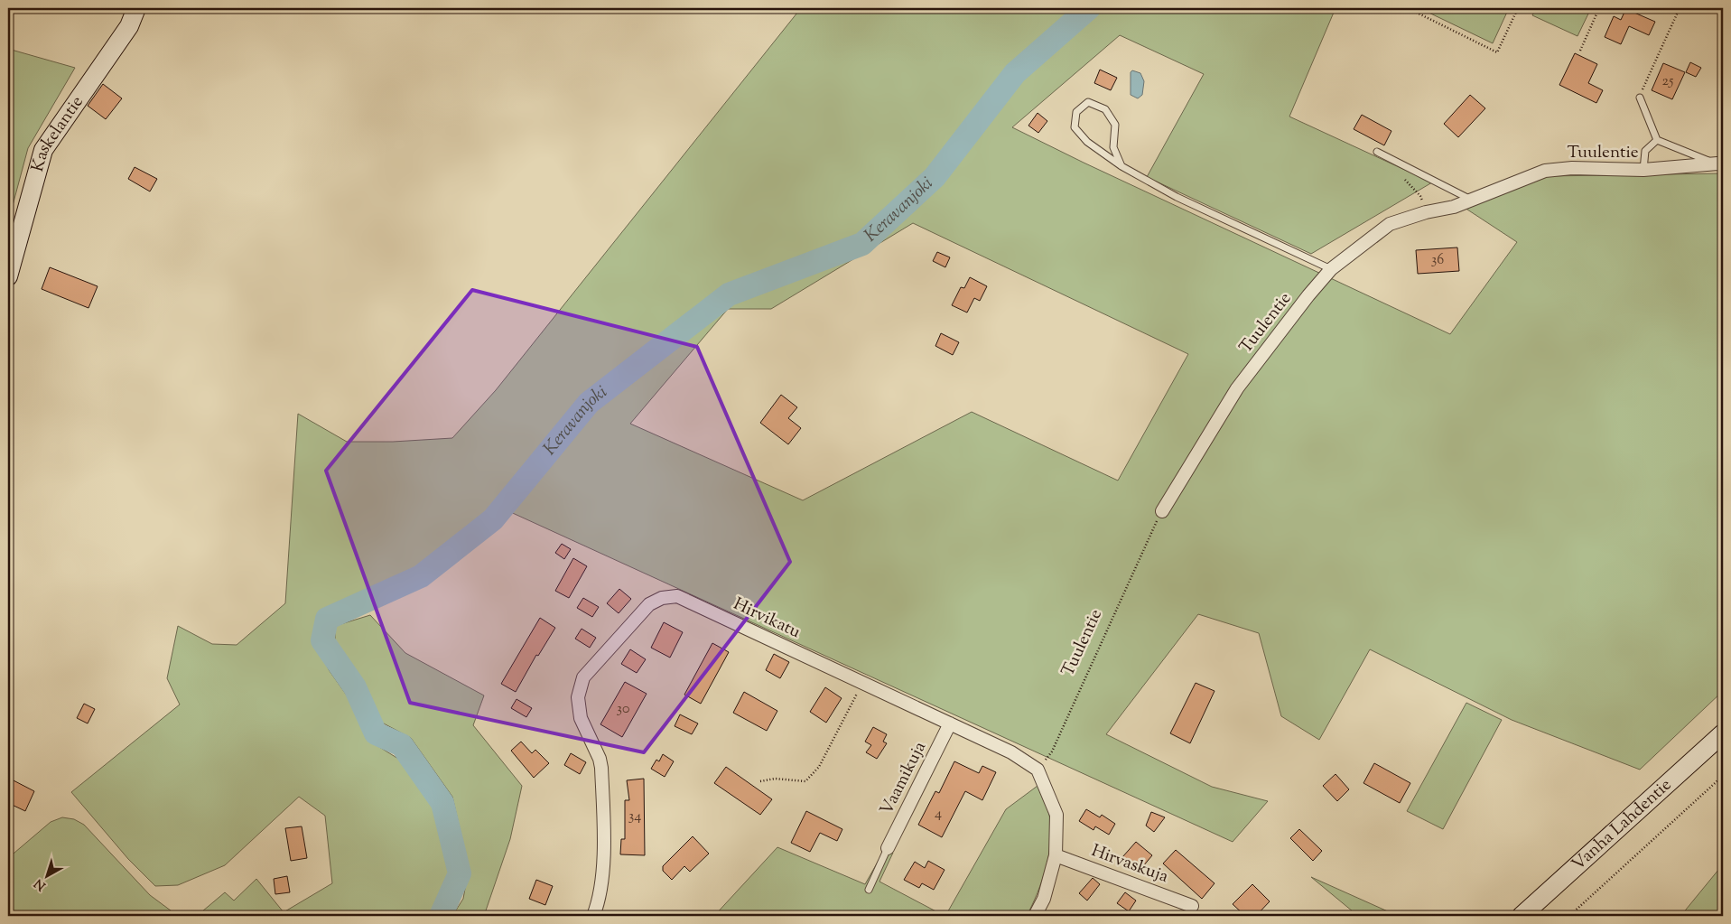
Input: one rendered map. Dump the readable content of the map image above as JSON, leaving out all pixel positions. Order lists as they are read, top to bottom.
{
  "streets": {
    "street": [
      "Kaskelantie",
      "Tuulentie",
      "Hirvikatu",
      "Vaamikuja",
      "Vanha Lahdentie",
      "Hirvaskuja"
    ]
  },
  "crossings": [
    ["Tuulentie", "Hirvikatu"],
    ["Hirvikatu", "Vaamikuja"]
  ],
  "water": ["Keravanjoki"],
  "house_numbers": [
    "25",
    "36",
    "30",
    "4",
    "34"
  ],
  "north": "bottom left"
}
